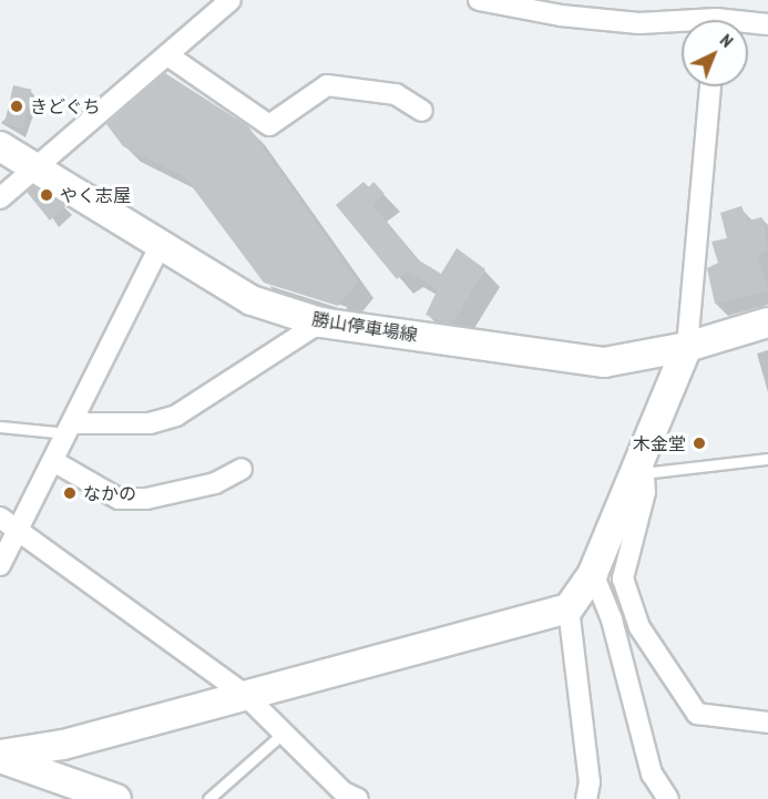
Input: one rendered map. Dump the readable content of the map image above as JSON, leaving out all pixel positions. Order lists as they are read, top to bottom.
{
  "streets": {
    "street": ["勝山停車場線"]
  },
  "places": [
    "きどぐち",
    "やく志屋",
    "木金堂",
    "なかの"
  ],
  "north": "top right"
}
